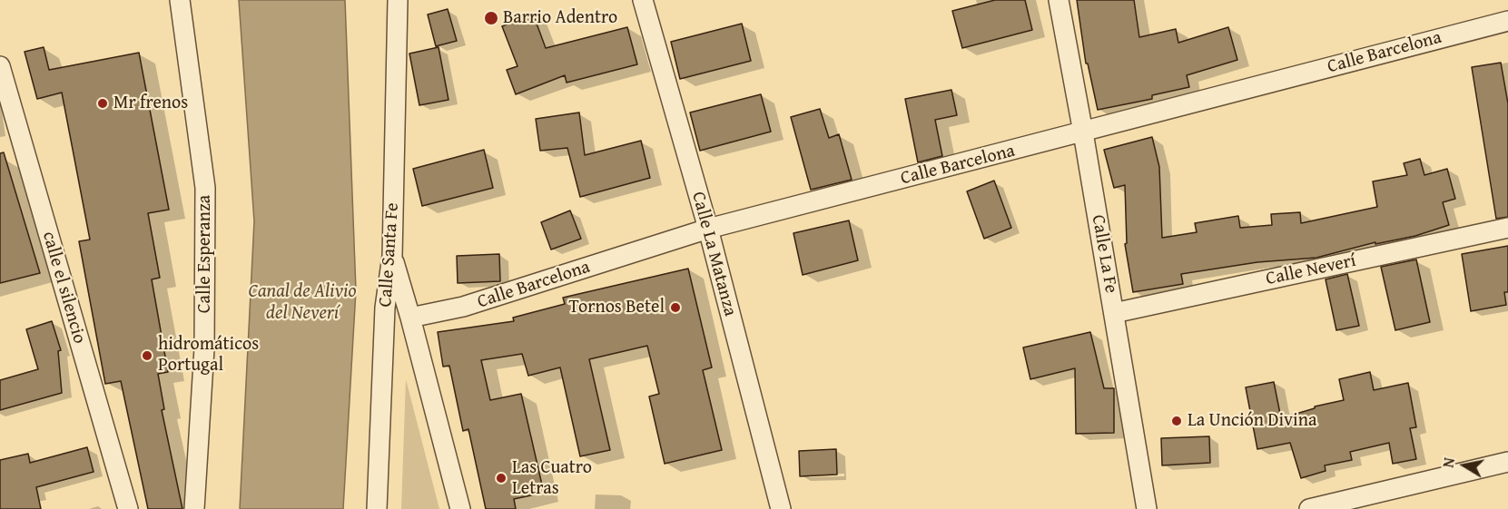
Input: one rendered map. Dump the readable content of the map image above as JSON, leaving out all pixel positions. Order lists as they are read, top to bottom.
{
  "streets": {
    "street": [
      "Calle Barcelona",
      "Calle Esperanza",
      "Calle La Matanza",
      "Calle La Fe",
      "Calle Santa Fe",
      "Calle Neverí",
      "calle el silencio"
    ]
  },
  "crossings": [
    ["Calle Barcelona", "Calle La Matanza"],
    ["Calle Barcelona", "Calle La Fe"],
    ["Calle La Fe", "Calle Neverí"]
  ],
  "water": ["Canal de Alivio del Neverí"],
  "places": [
    "Barrio Adentro",
    "Mr frenos",
    "Tornos Betel",
    "hidromáticos Portugal",
    "La Unción Divina",
    "Las Cuatro Letras"
  ],
  "north": "left"
}
